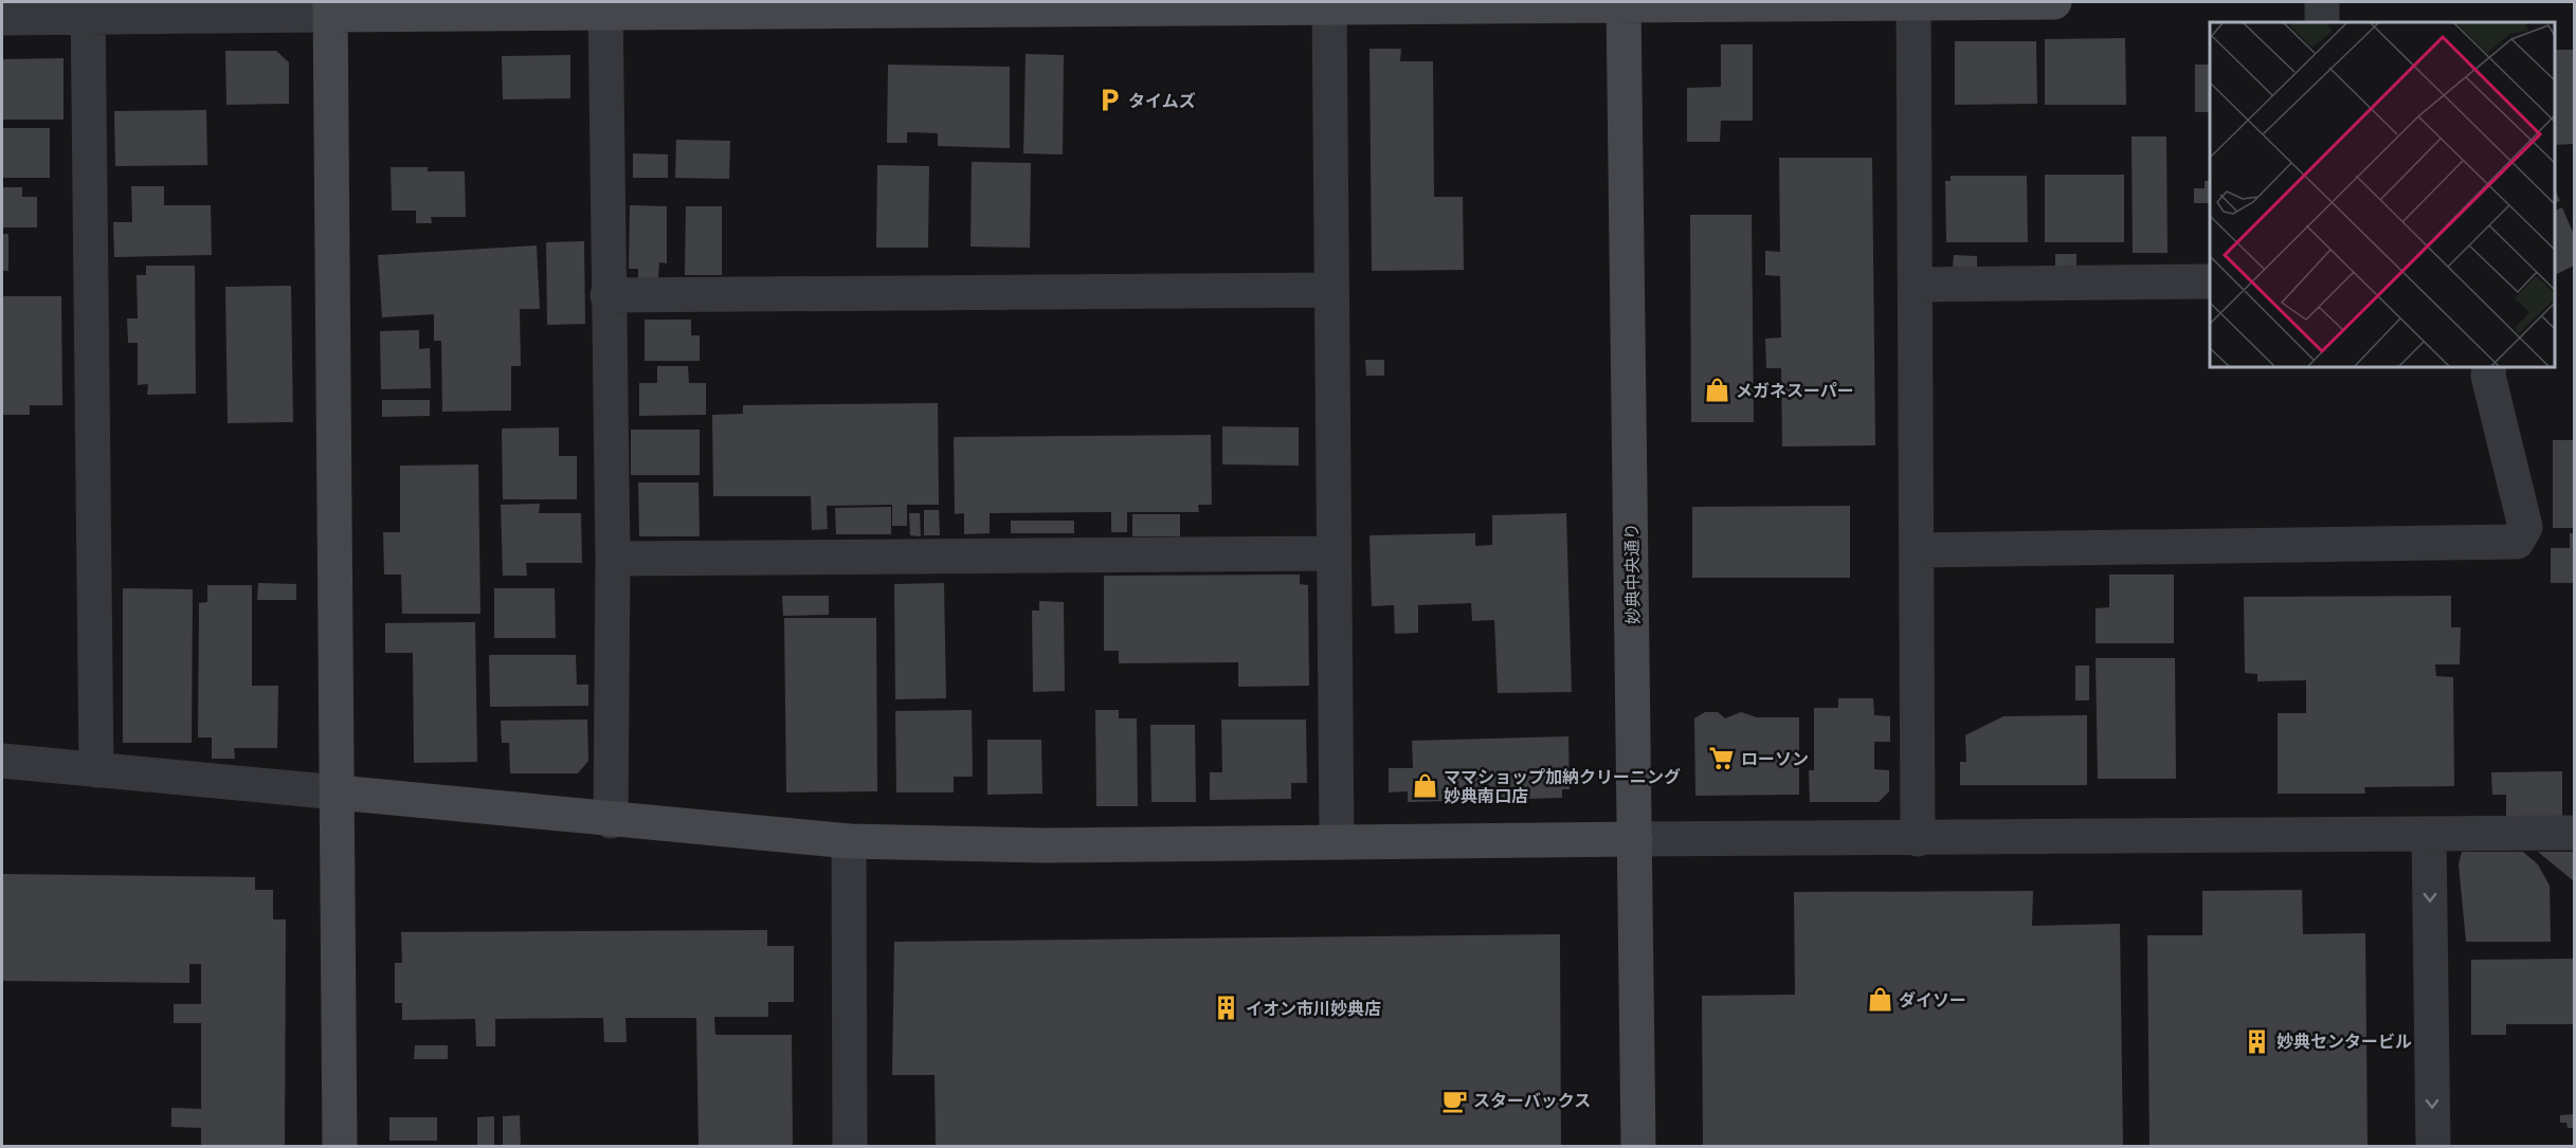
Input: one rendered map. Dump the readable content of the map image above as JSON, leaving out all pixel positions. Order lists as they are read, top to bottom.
{
  "streets": {
    "street": ["妙典中央通り"]
  },
  "places": {
    "parking": ["タイムズ"],
    "shop": ["メガネスーパー", "ママショップ加納クリーニング 妙典南口店", "ダイソー"],
    "supermarket": ["ローソン"],
    "building": ["イオン市川妙典店", "妙典センタービル"],
    "cafe": ["スターバックス"]
  }
}
